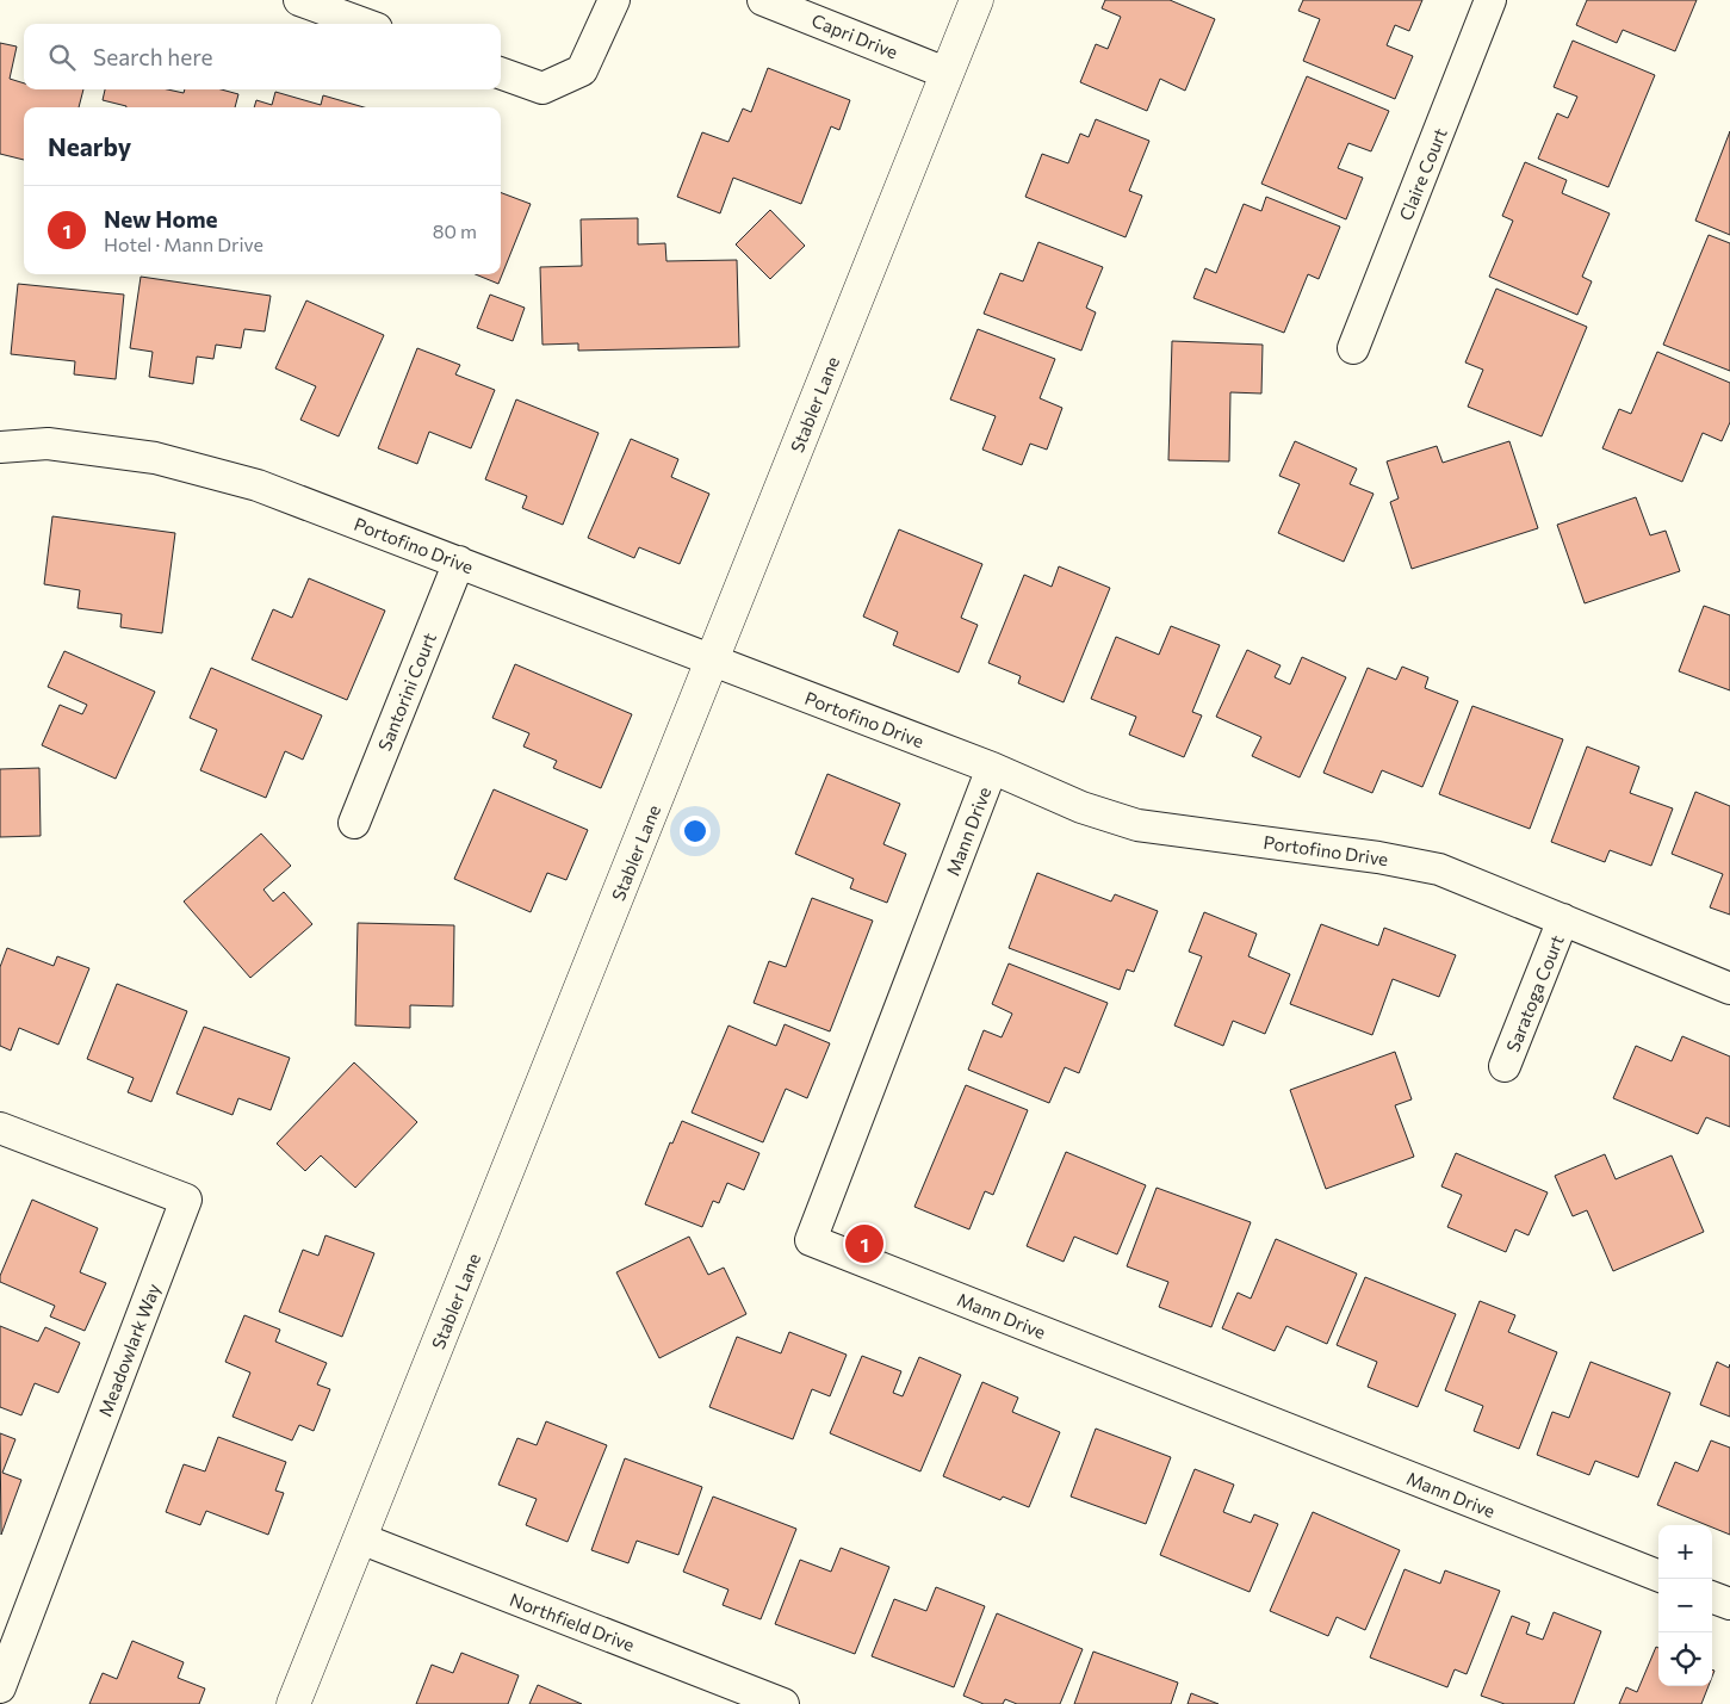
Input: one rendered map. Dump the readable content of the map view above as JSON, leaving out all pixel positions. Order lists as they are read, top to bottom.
{
  "streets": {
    "street": [
      "Capri Drive",
      "Claire Court",
      "Stabler Lane",
      "Portofino Drive",
      "Santorini Court",
      "Mann Drive",
      "Saratoga Court",
      "Meadowlark Way",
      "Northfield Drive"
    ]
  },
  "crossings": [
    ["Capri Drive", "Stabler Lane"],
    ["Stabler Lane", "Portofino Drive"],
    ["Stabler Lane", "Northfield Drive"],
    ["Portofino Drive", "Santorini Court"],
    ["Portofino Drive", "Mann Drive"],
    ["Portofino Drive", "Saratoga Court"]
  ],
  "page": {
    "search": "Search here",
    "heading": "Nearby",
    "list": [
      {
        "mark": "1",
        "name": "New Home",
        "note": "Hotel · Mann Drive",
        "value": "80 m"
      }
    ],
    "pins": "1",
    "map_buttons": ["+", "−"]
  }
}
